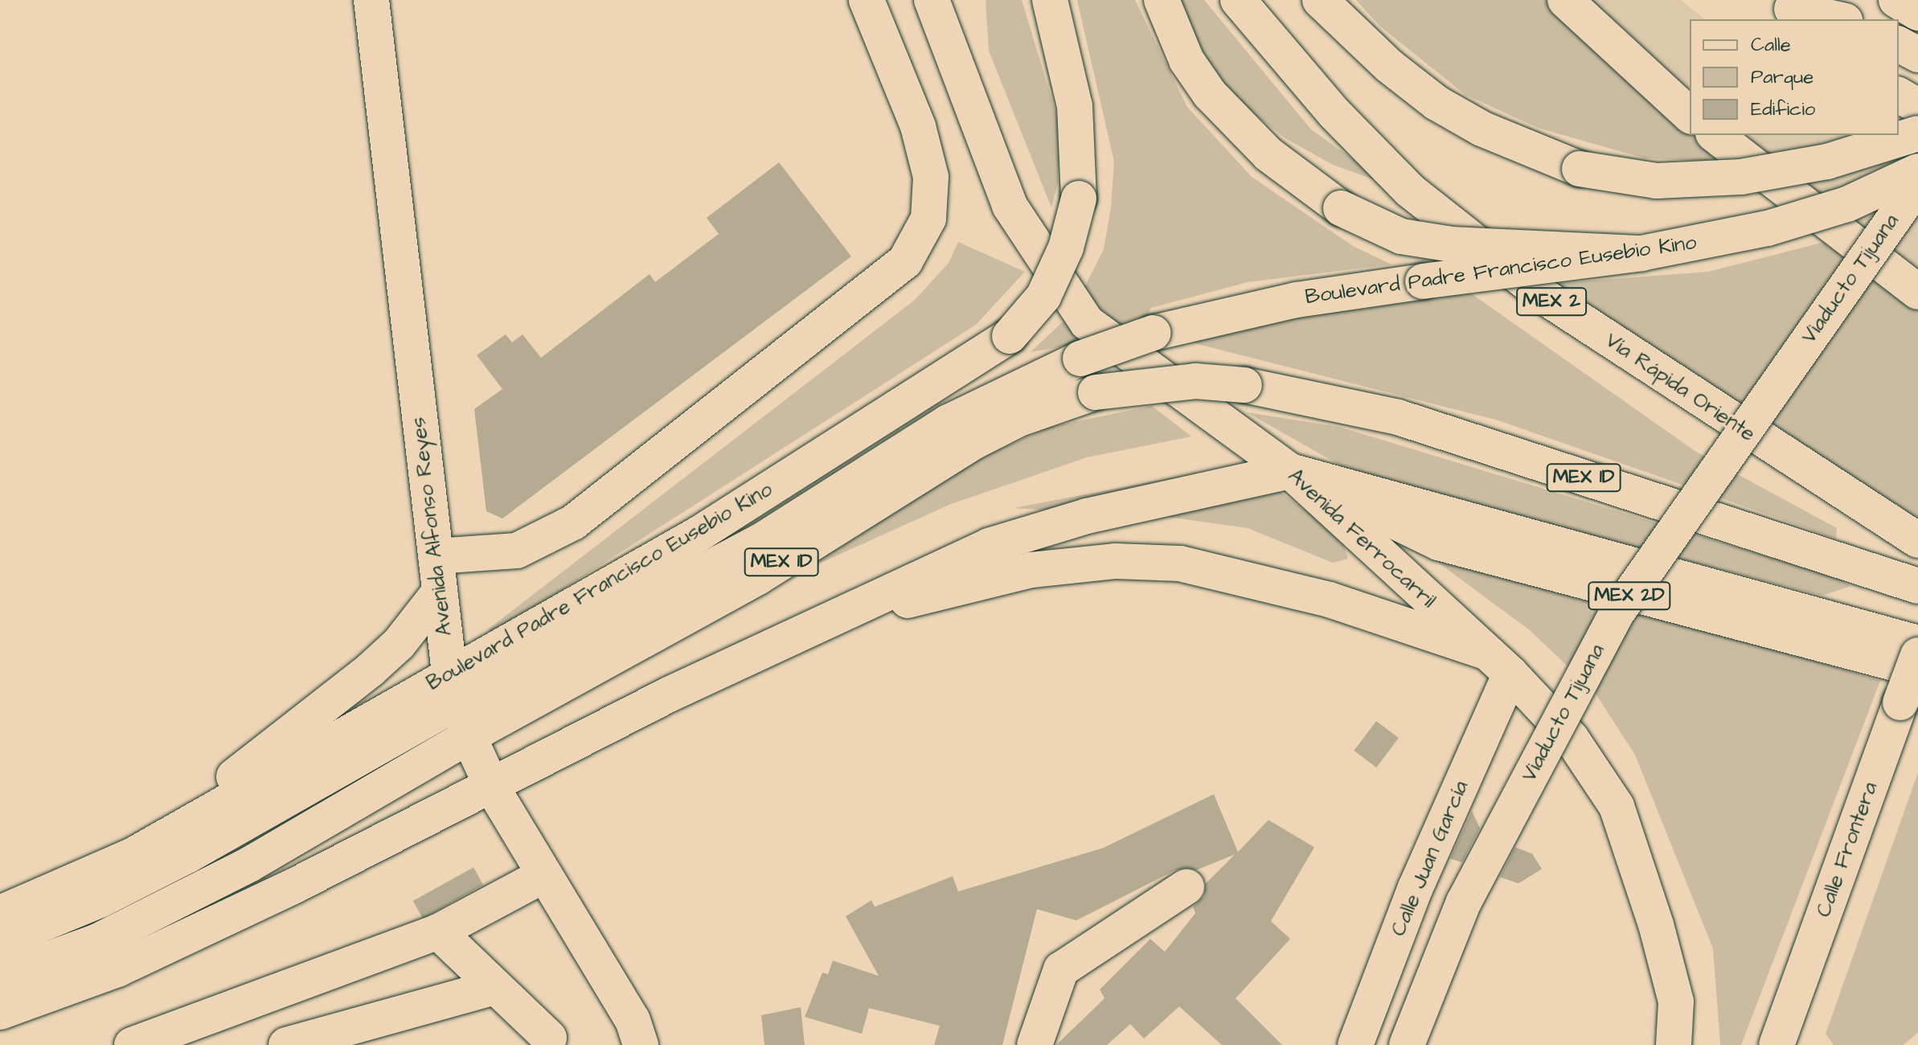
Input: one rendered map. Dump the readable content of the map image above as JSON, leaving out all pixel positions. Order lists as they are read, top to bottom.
{
  "streets": {
    "main road": [
      "Boulevard Padre Francisco Eusebio Kino",
      "Viaducto Tijuana",
      "MEX 2",
      "Vía Rápida Oriente",
      "MEX 1D",
      "Avenida Alfonso Reyes",
      "Avenida Ferrocarril",
      "MEX 2D",
      "Calle Frontera",
      "Calle Juan García"
    ]
  },
  "crossings": [
    ["Boulevard Padre Francisco Eusebio Kino", "Avenida Alfonso Reyes"],
    ["MEX 1D", "Avenida Alfonso Reyes"],
    ["Avenida Ferrocarril", "Calle Juan García"]
  ],
  "legend": ["Calle", "Parque", "Edificio"]
}
